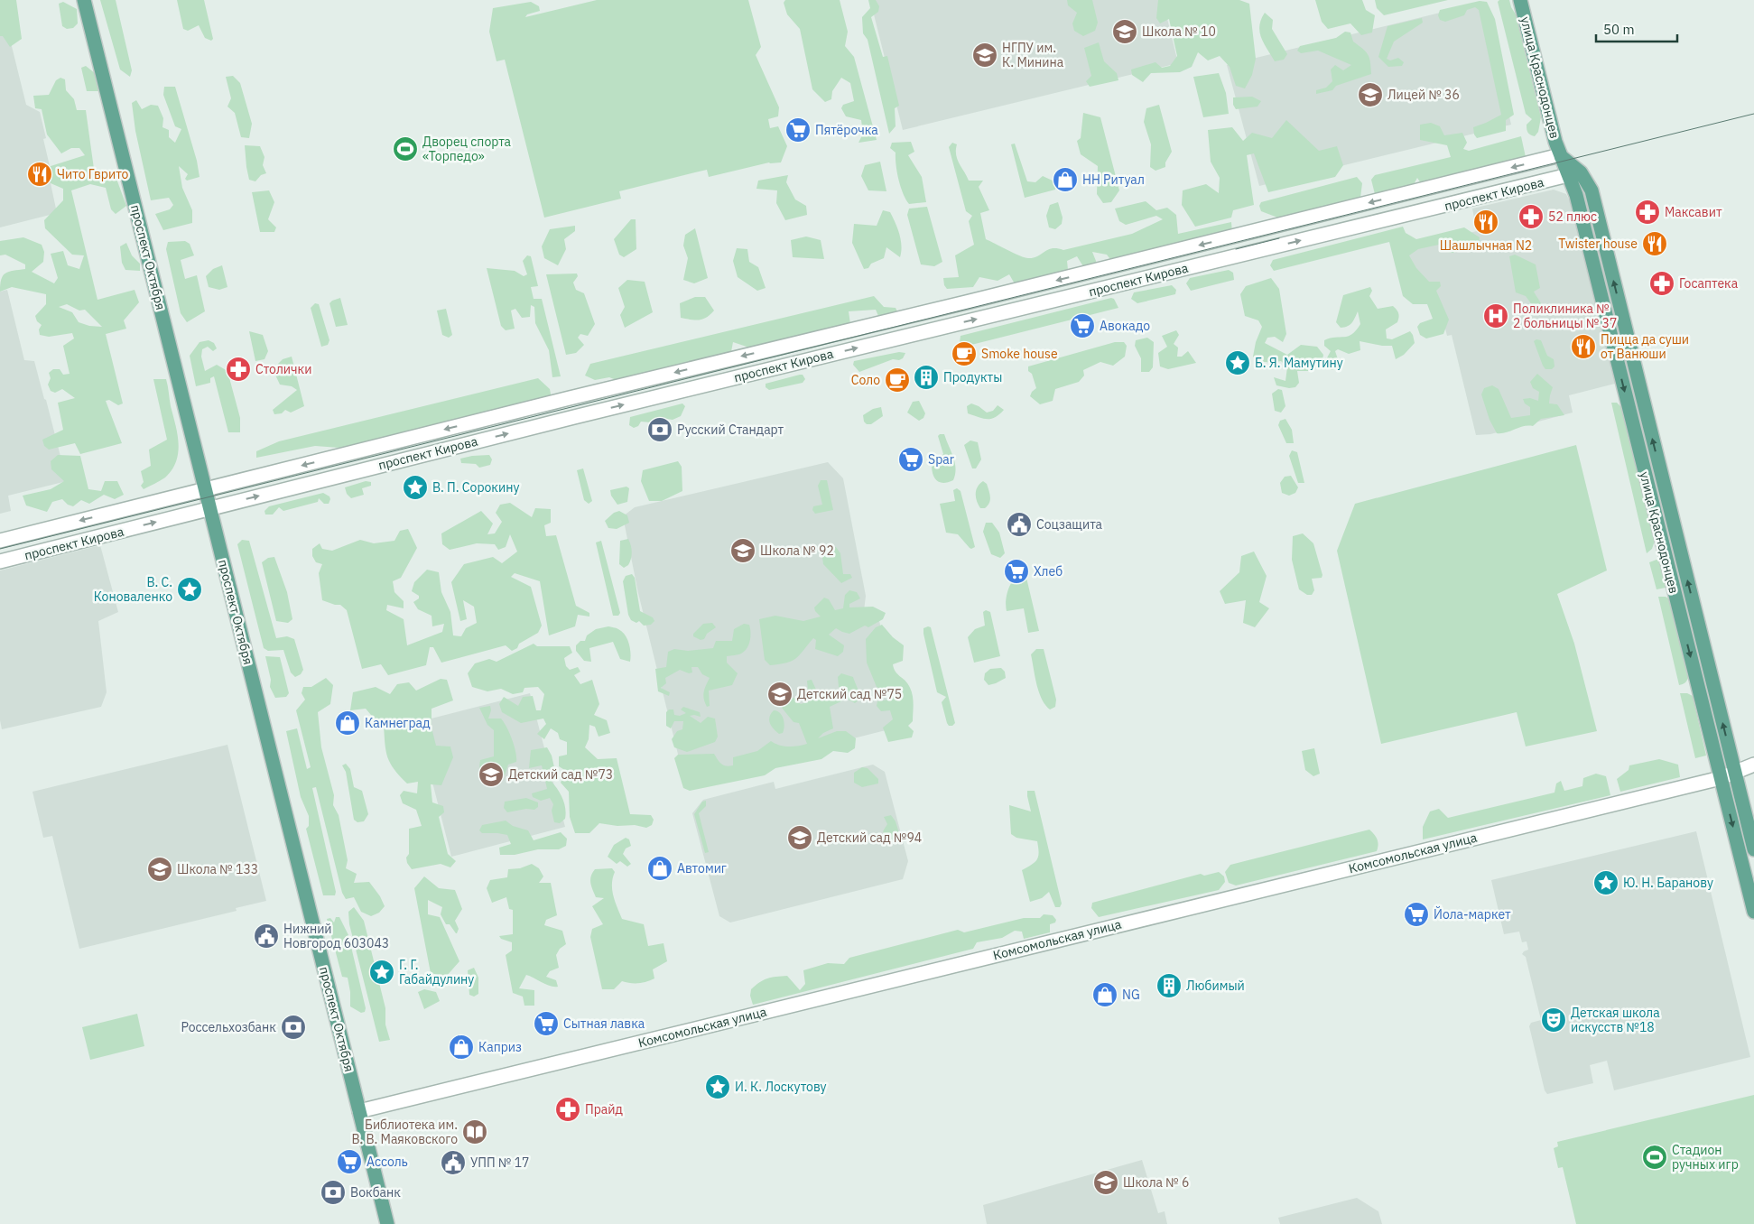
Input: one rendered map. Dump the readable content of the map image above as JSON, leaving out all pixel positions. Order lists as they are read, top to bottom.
{
  "streets": {
    "main road": ["улица Краснодонцев", "проспект Октября"],
    "street": ["проспект Кирова", "Комсомольская улица"]
  },
  "crossings": [
    ["улица Краснодонцев", "проспект Кирова"],
    ["улица Краснодонцев", "Комсомольская улица"],
    ["проспект Кирова", "проспект Октября"],
    ["проспект Октября", "Комсомольская улица"]
  ],
  "places": {
    "school or university": [
      "Школа № 10",
      "НГПУ им. К. Минина",
      "Лицей № 36",
      "Школа № 92",
      "Детский сад №75",
      "Детский сад №73",
      "Детский сад №94",
      "Школа № 133",
      "Школа № 6"
    ],
    "supermarket": [
      "Пятёрочка",
      "Авокадо",
      "Spar",
      "Хлеб",
      "Йола-маркет",
      "Сытная лавка",
      "Ассоль"
    ],
    "sports": ["Дворец спорта «Торпедо»", "Стадион ручных игр"],
    "restaurant": [
      "Чито Гврито",
      "Шашлычная N2",
      "Twister house",
      "Пицца да суши от Ванюши"
    ],
    "shop": [
      "НН Ритуал",
      "Камнеград",
      "Автомиг",
      "NG",
      "Каприз"
    ],
    "pharmacy": [
      "Максавит",
      "52 плюс",
      "Госаптека",
      "Столички",
      "Прайд"
    ],
    "hospital": ["Поликлиника № 2 больницы № 37"],
    "cafe": ["Smoke house", "Соло"],
    "place": [
      "Б. Я. Мамутину",
      "В. П. Сорокину",
      "В. С. Коноваленко",
      "Ю. Н. Баранову",
      "Г. Г. Габайдулину",
      "И. К. Лоскутову"
    ],
    "building": ["Продукты", "Любимый"],
    "bank": ["Русский Стандарт", "Россельхозбанк", "Вокбанк"],
    "public building": ["Соцзащита", "Нижний Новгород 603043", "УПП № 17"],
    "theatre": ["Детская школа искусств №18"],
    "library": ["Библиотека им. В. В. Маяковского"]
  },
  "scale_bar": "50 m"
}
